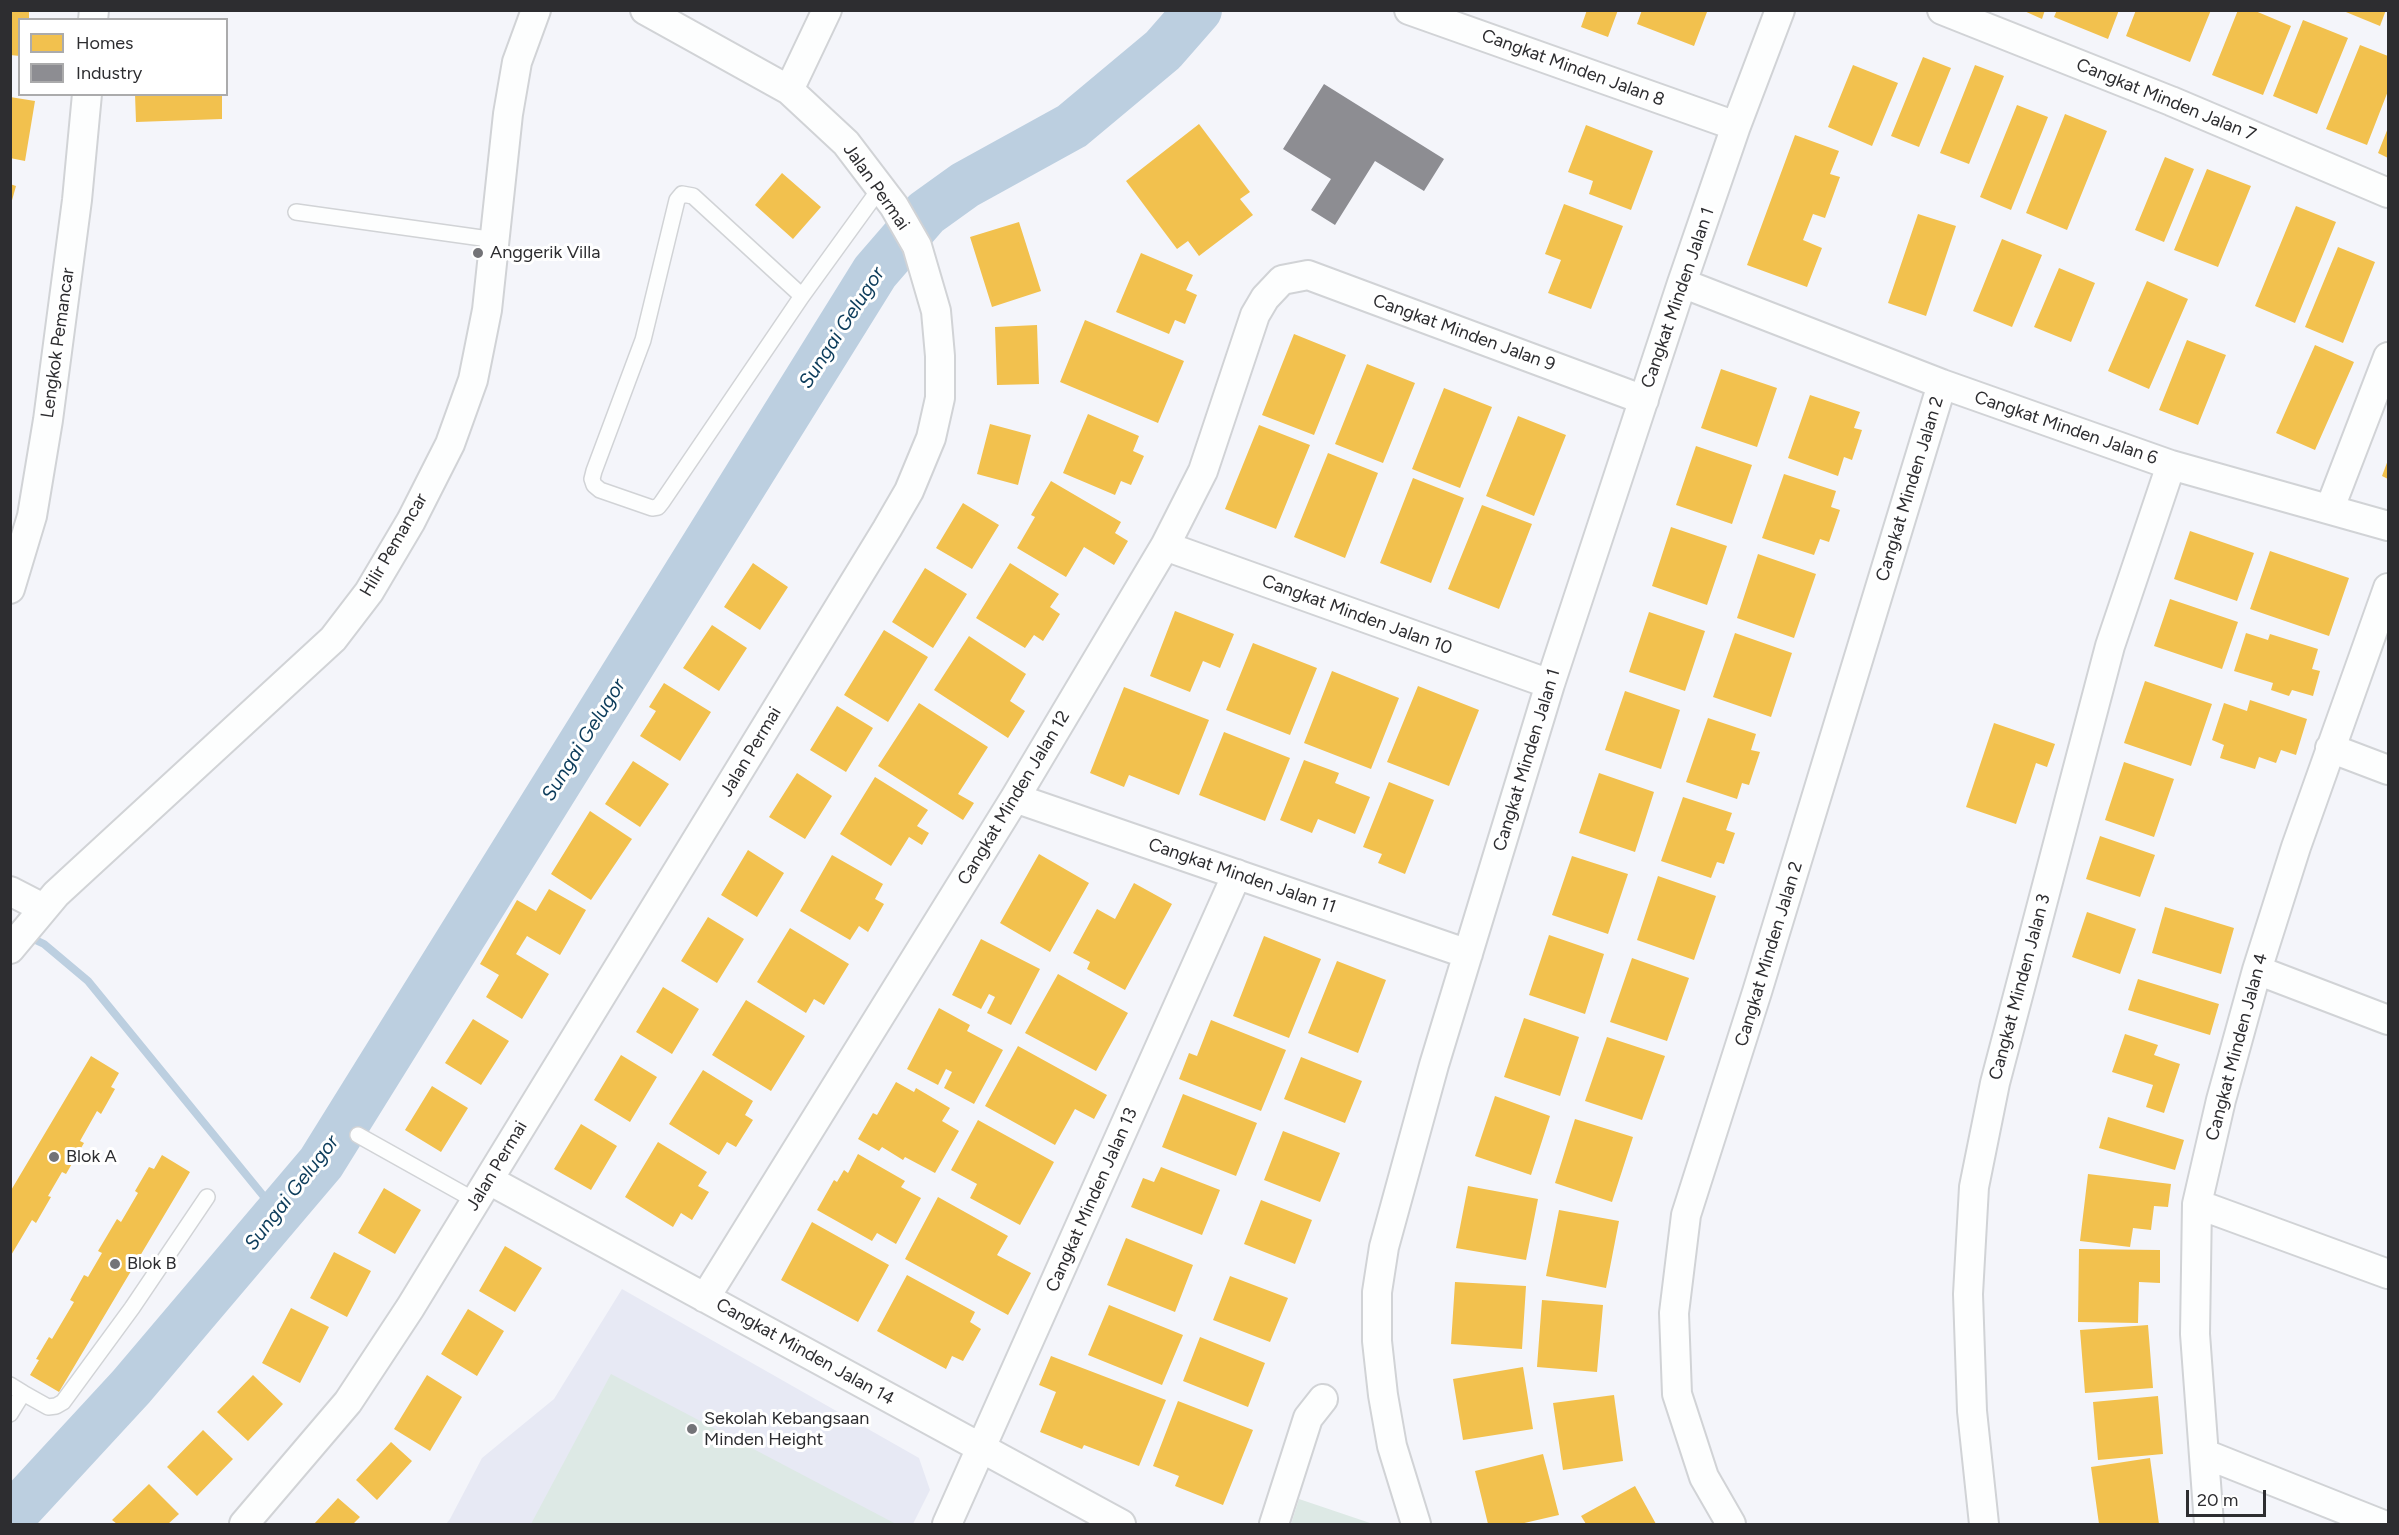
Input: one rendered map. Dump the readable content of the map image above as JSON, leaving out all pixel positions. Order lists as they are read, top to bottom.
{
  "streets": {
    "street": [
      "Cangkat Minden Jalan 8",
      "Cangkat Minden Jalan 7",
      "Jalan Permai",
      "Cangkat Minden Jalan 1",
      "Cangkat Minden Jalan 9",
      "Lengkok Pemancar",
      "Cangkat Minden Jalan 6",
      "Cangkat Minden Jalan 2",
      "Hilir Pemancar",
      "Cangkat Minden Jalan 10",
      "Cangkat Minden Jalan 12",
      "Cangkat Minden Jalan 11",
      "Cangkat Minden Jalan 3",
      "Cangkat Minden Jalan 4",
      "Cangkat Minden Jalan 13",
      "Cangkat Minden Jalan 14"
    ]
  },
  "crossings": [
    ["Cangkat Minden Jalan 8", "Cangkat Minden Jalan 1"],
    ["Jalan Permai", "Cangkat Minden Jalan 14"],
    ["Cangkat Minden Jalan 1", "Cangkat Minden Jalan 9"],
    ["Cangkat Minden Jalan 1", "Cangkat Minden Jalan 6"],
    ["Cangkat Minden Jalan 1", "Cangkat Minden Jalan 10"],
    ["Cangkat Minden Jalan 1", "Cangkat Minden Jalan 11"],
    ["Cangkat Minden Jalan 9", "Cangkat Minden Jalan 12"],
    ["Cangkat Minden Jalan 6", "Cangkat Minden Jalan 2"],
    ["Cangkat Minden Jalan 6", "Cangkat Minden Jalan 3"],
    ["Cangkat Minden Jalan 10", "Cangkat Minden Jalan 12"],
    ["Cangkat Minden Jalan 12", "Cangkat Minden Jalan 11"],
    ["Cangkat Minden Jalan 12", "Cangkat Minden Jalan 14"],
    ["Cangkat Minden Jalan 11", "Cangkat Minden Jalan 13"],
    ["Cangkat Minden Jalan 13", "Cangkat Minden Jalan 14"]
  ],
  "water": ["Sungai Gelugor"],
  "places": [
    "Anggerik Villa",
    "Blok A",
    "Blok B",
    "Sekolah Kebangsaan Minden Height"
  ],
  "legend": ["Homes", "Industry"],
  "scale_bar": "20 m"
}
